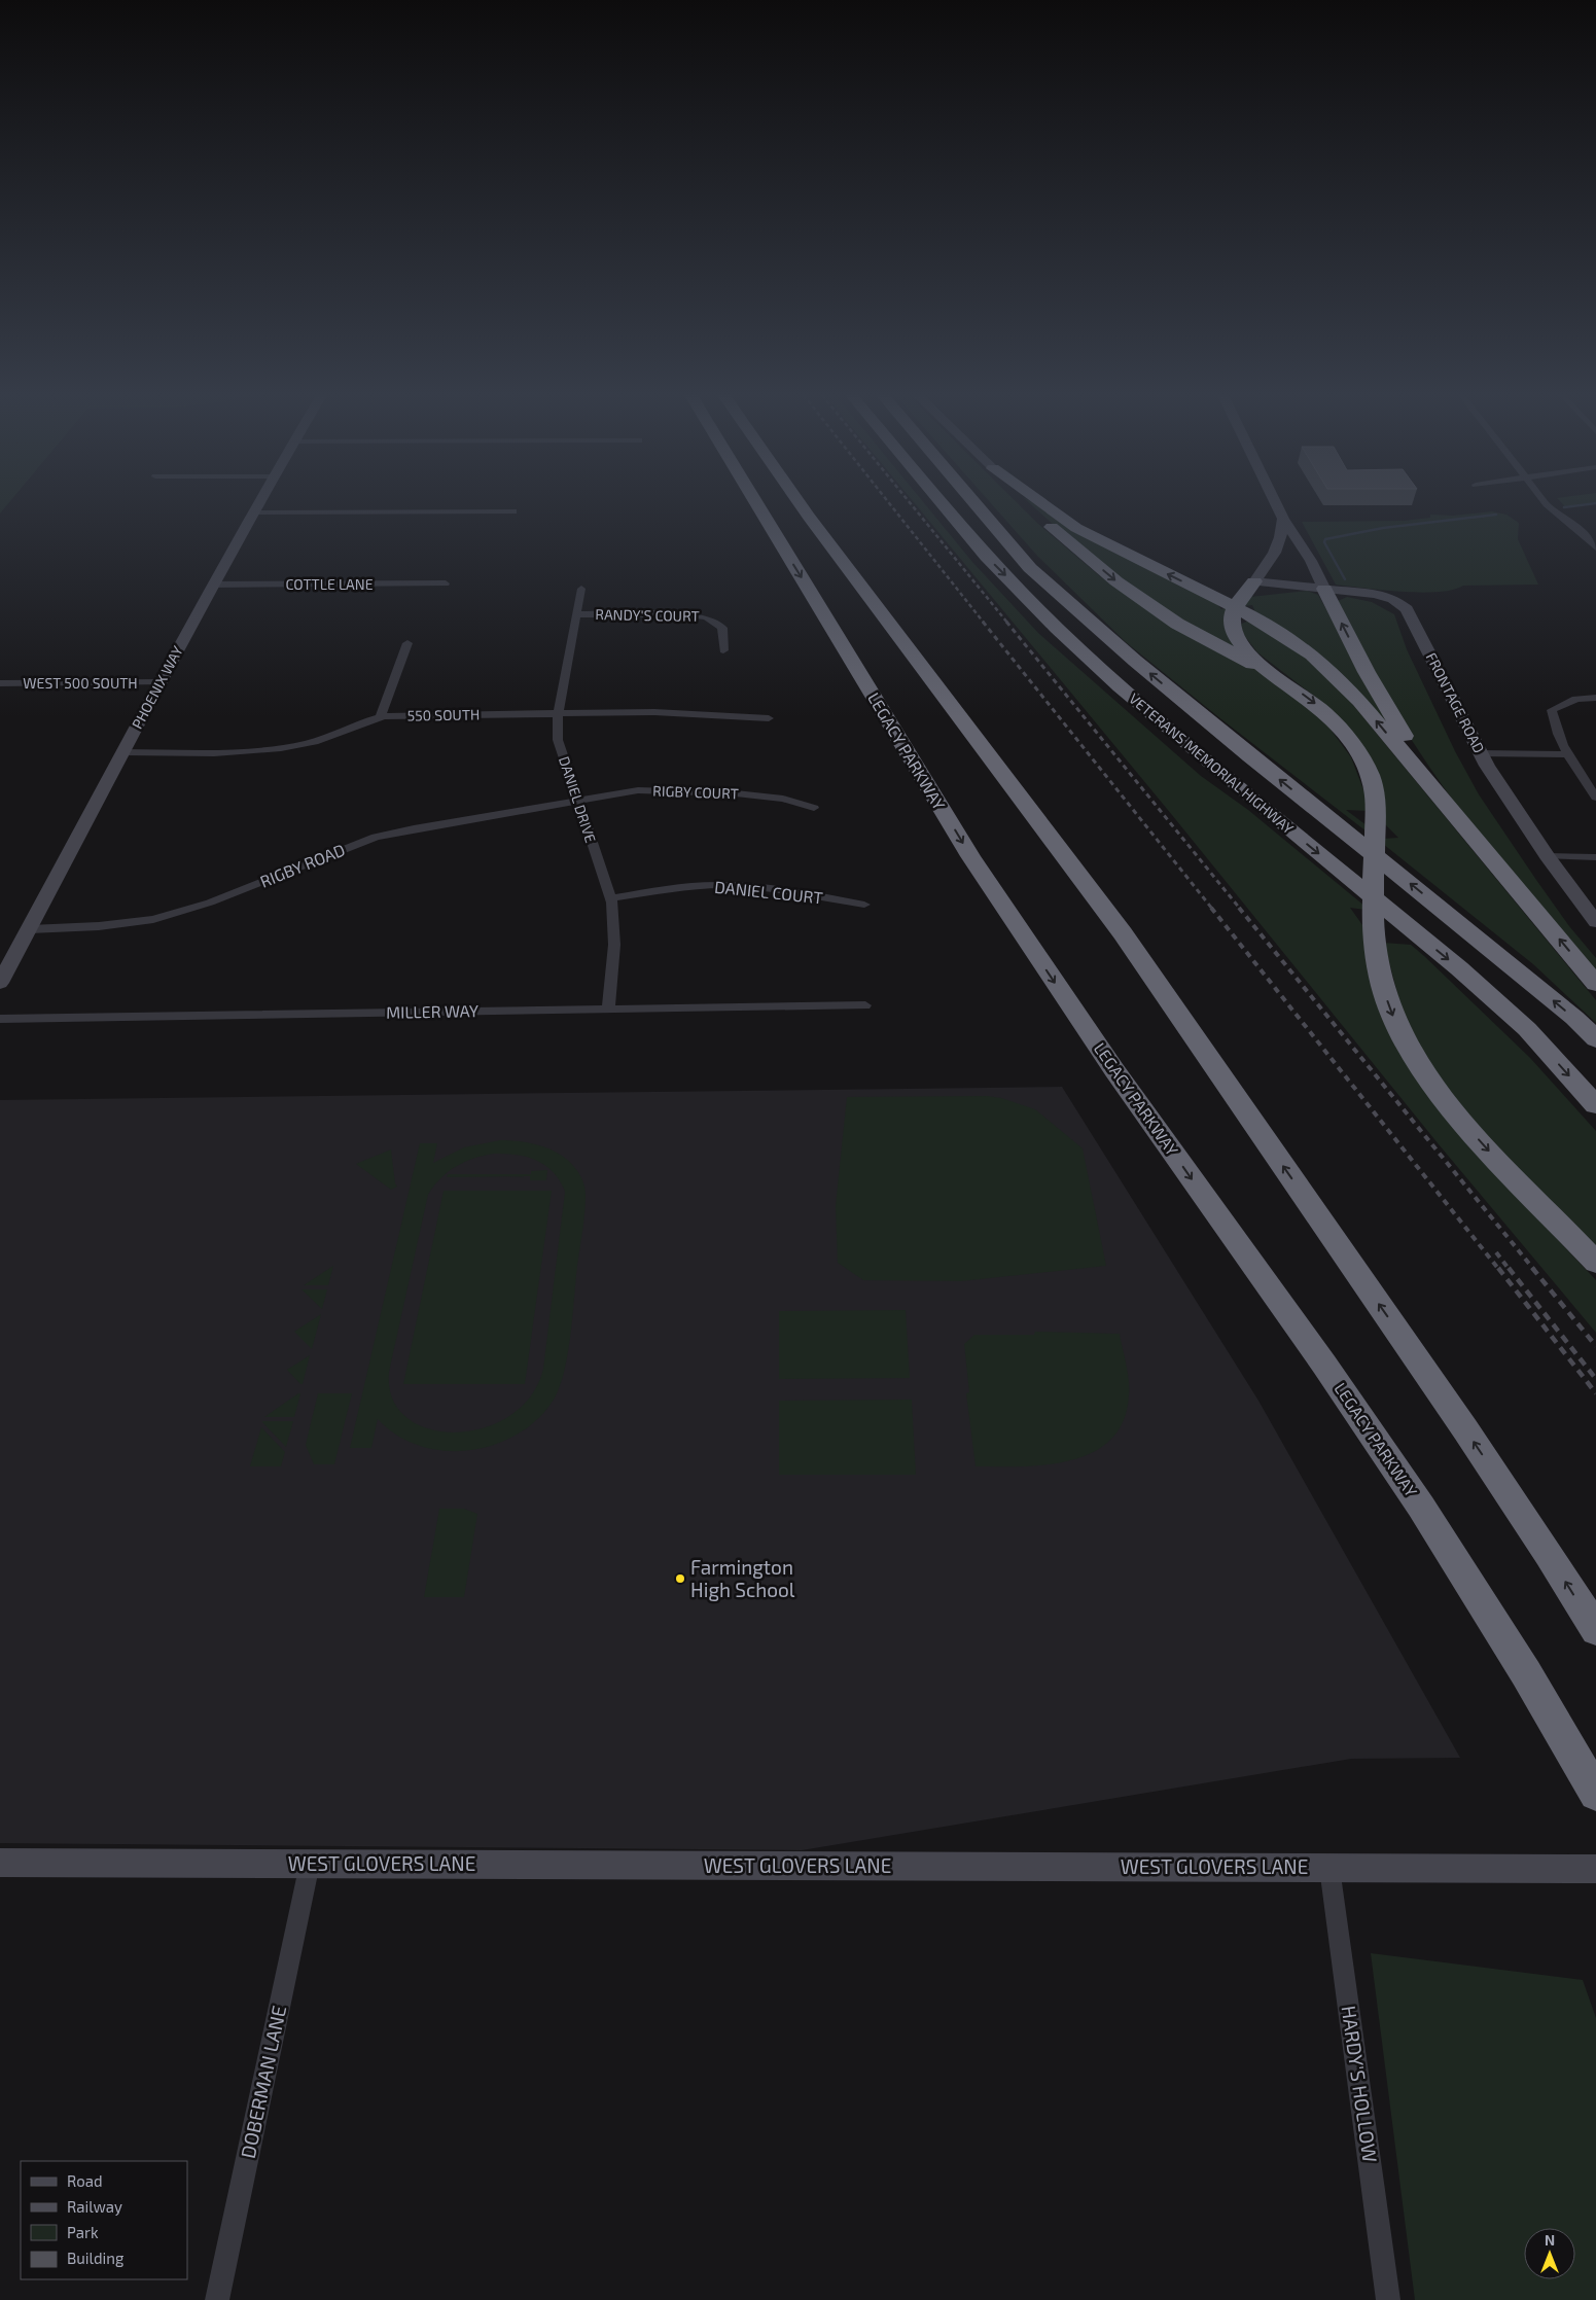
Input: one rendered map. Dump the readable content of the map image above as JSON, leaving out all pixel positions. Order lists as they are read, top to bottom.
{
  "streets": {
    "highway": ["LEGACY PARKWAY", "VETERANS MEMORIAL HIGHWAY"],
    "street": [
      "COTTLE LANE",
      "RANDY'S COURT",
      "WEST 500 SOUTH",
      "PHOENIX WAY",
      "FRONTAGE ROAD",
      "550 SOUTH",
      "RIGBY COURT",
      "DANIEL DRIVE",
      "RIGBY ROAD",
      "DANIEL COURT",
      "MILLER WAY",
      "WEST GLOVERS LANE",
      "DOBERMAN LANE",
      "HARDY'S HOLLOW"
    ]
  },
  "crossings": [
    ["COTTLE LANE", "PHOENIX WAY"],
    ["RANDY'S COURT", "DANIEL DRIVE"],
    ["WEST 500 SOUTH", "PHOENIX WAY"],
    ["PHOENIX WAY", "550 SOUTH"],
    ["PHOENIX WAY", "RIGBY ROAD"],
    ["550 SOUTH", "DANIEL DRIVE"],
    ["RIGBY COURT", "DANIEL DRIVE"],
    ["RIGBY COURT", "RIGBY ROAD"],
    ["DANIEL DRIVE", "RIGBY ROAD"],
    ["DANIEL DRIVE", "DANIEL COURT"],
    ["DANIEL DRIVE", "MILLER WAY"],
    ["WEST GLOVERS LANE", "DOBERMAN LANE"],
    ["WEST GLOVERS LANE", "HARDY'S HOLLOW"]
  ],
  "places": ["Farmington High School"],
  "legend": [
    "Road",
    "Railway",
    "Park",
    "Building"
  ],
  "north": "top"
}
